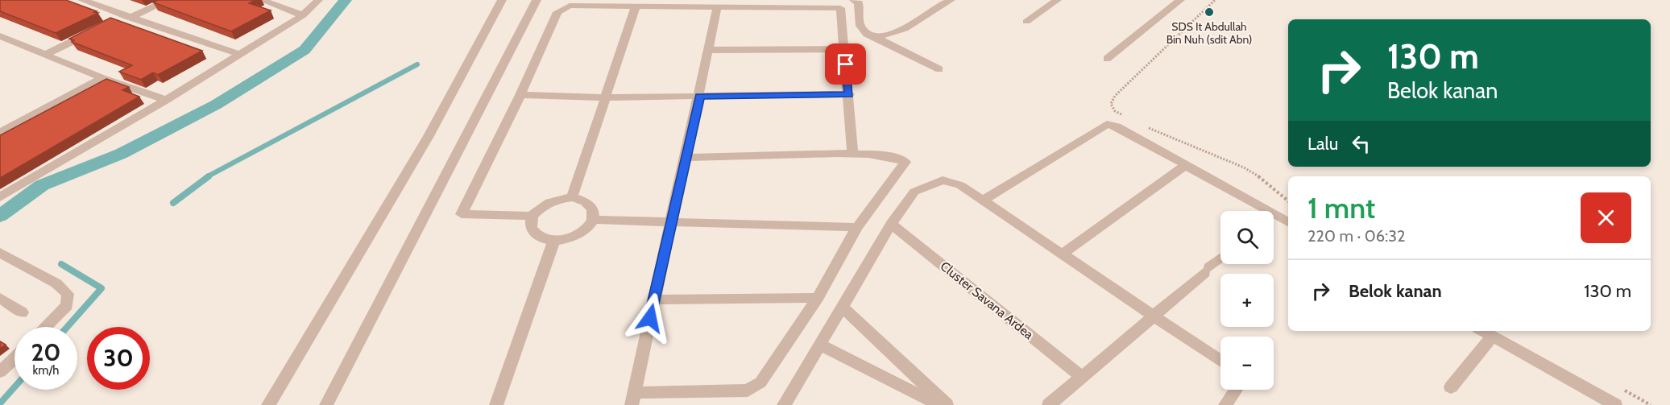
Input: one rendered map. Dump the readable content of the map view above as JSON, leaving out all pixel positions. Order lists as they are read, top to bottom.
{
  "streets": {
    "street": ["Cluster Savana Ardea"]
  },
  "places": ["SDS It Abdullah Bin Nuh (sdit Abn)"],
  "page": {
    "turn": ["130 m", "Belok kanan"],
    "then": "Lalu",
    "heading": ["1 mnt", "220 m · 06:32"],
    "map_buttons": ["+", "−"],
    "list": [
      {
        "name": "Belok kanan",
        "value": "130 m"
      }
    ],
    "speed": "20 km/h",
    "limit": "30"
  }
}
